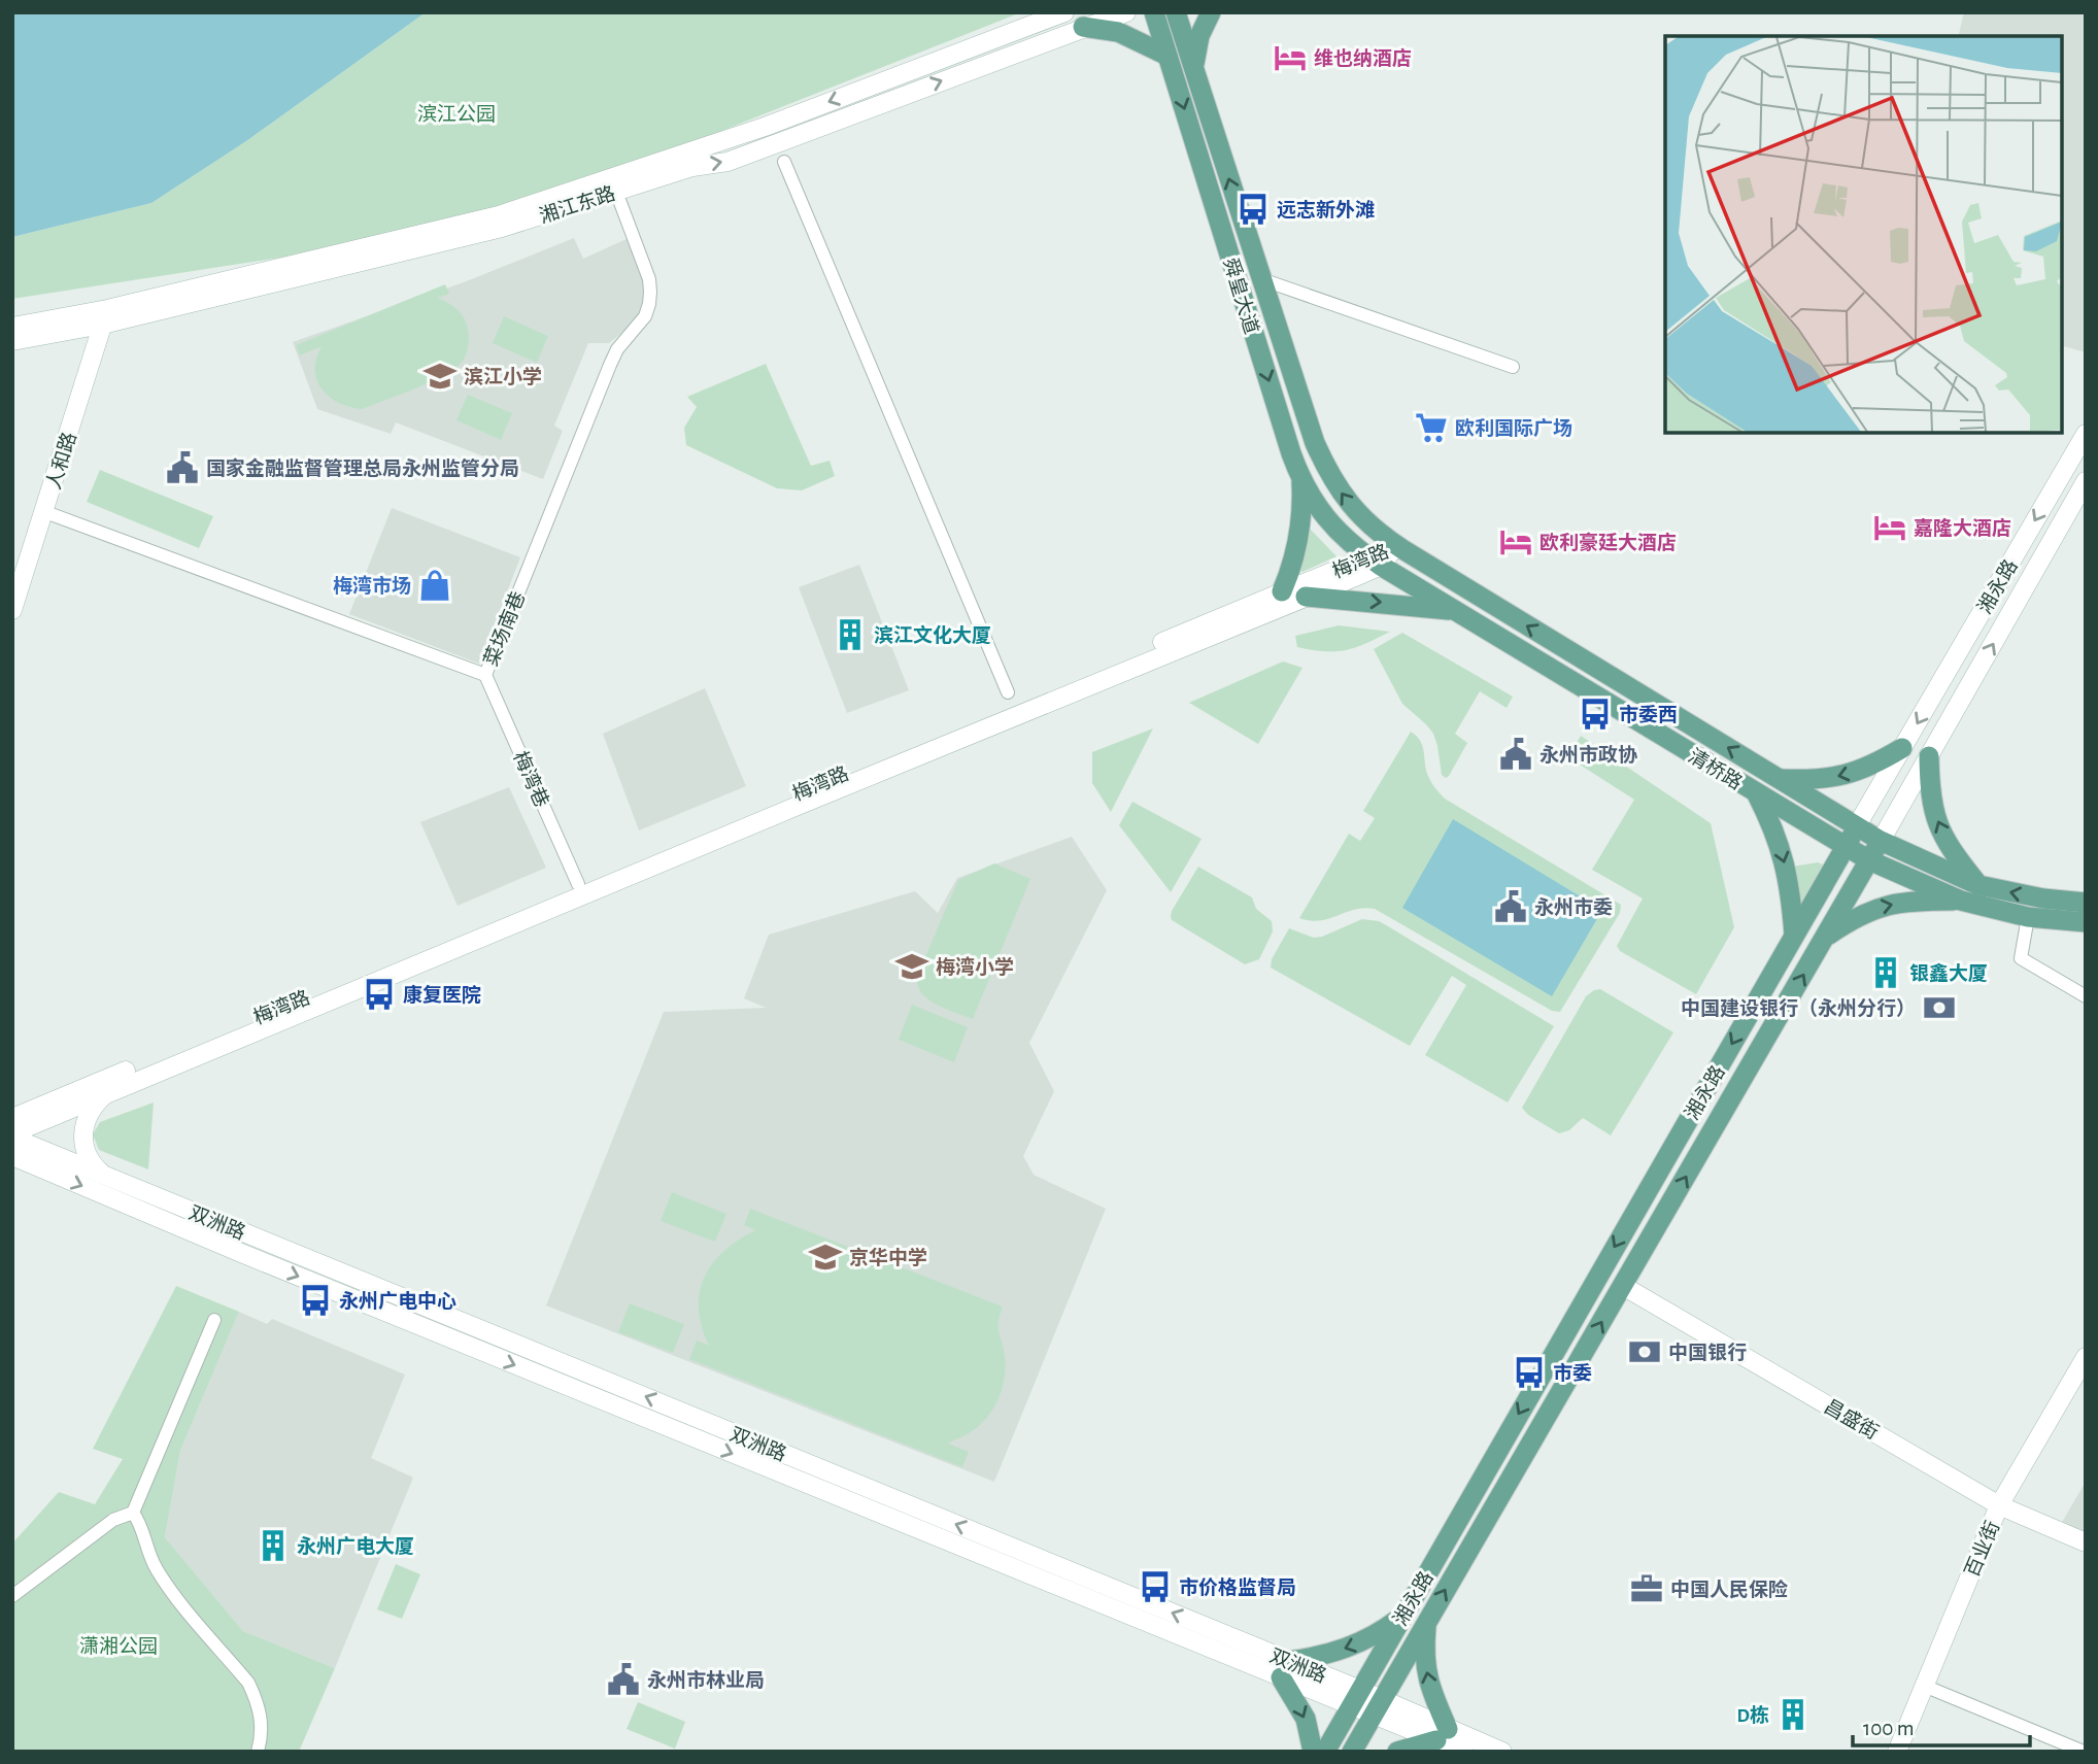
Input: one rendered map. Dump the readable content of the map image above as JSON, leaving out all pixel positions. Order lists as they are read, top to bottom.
{
  "streets": {
    "main road": [
      "湘江东路",
      "舜皇大道",
      "人和路",
      "梅湾路",
      "湘永路",
      "清桥路",
      "双洲路",
      "昌盛街",
      "百业街"
    ],
    "street": ["菜场南巷", "梅湾巷"]
  },
  "crossings": [
    ["湘江东路", "人和路"],
    ["湘江东路", "菜场南巷"],
    ["舜皇大道", "梅湾路"],
    ["舜皇大道", "清桥路"],
    ["人和路", "菜场南巷"],
    ["梅湾路", "清桥路"],
    ["梅湾路", "梅湾巷"],
    ["梅湾路", "双洲路"],
    ["湘永路", "清桥路"],
    ["湘永路", "双洲路"],
    ["湘永路", "昌盛街"],
    ["菜场南巷", "梅湾巷"],
    ["昌盛街", "百业街"]
  ],
  "parks": ["滨江公园", "潇湘公园"],
  "places": {
    "hotel": ["维也纳酒店", "嘉隆大酒店", "欧利豪廷大酒店"],
    "bus stop": [
      "远志新外滩",
      "市委西",
      "康复医院",
      "永州广电中心",
      "市委",
      "市价格监督局"
    ],
    "school or university": ["滨江小学", "梅湾小学", "京华中学"],
    "supermarket": ["欧利国际广场"],
    "public building": [
      "国家金融监督管理总局永州监管分局",
      "永州市政协",
      "永州市委",
      "永州市林业局"
    ],
    "shop": ["梅湾市场"],
    "building": [
      "滨江文化大厦",
      "银鑫大厦",
      "永州广电大厦",
      "D栋"
    ],
    "bank": ["中国建设银行（永州分行）", "中国银行"],
    "office": ["中国人民保险"]
  },
  "scale_bar": "100 m"
}
